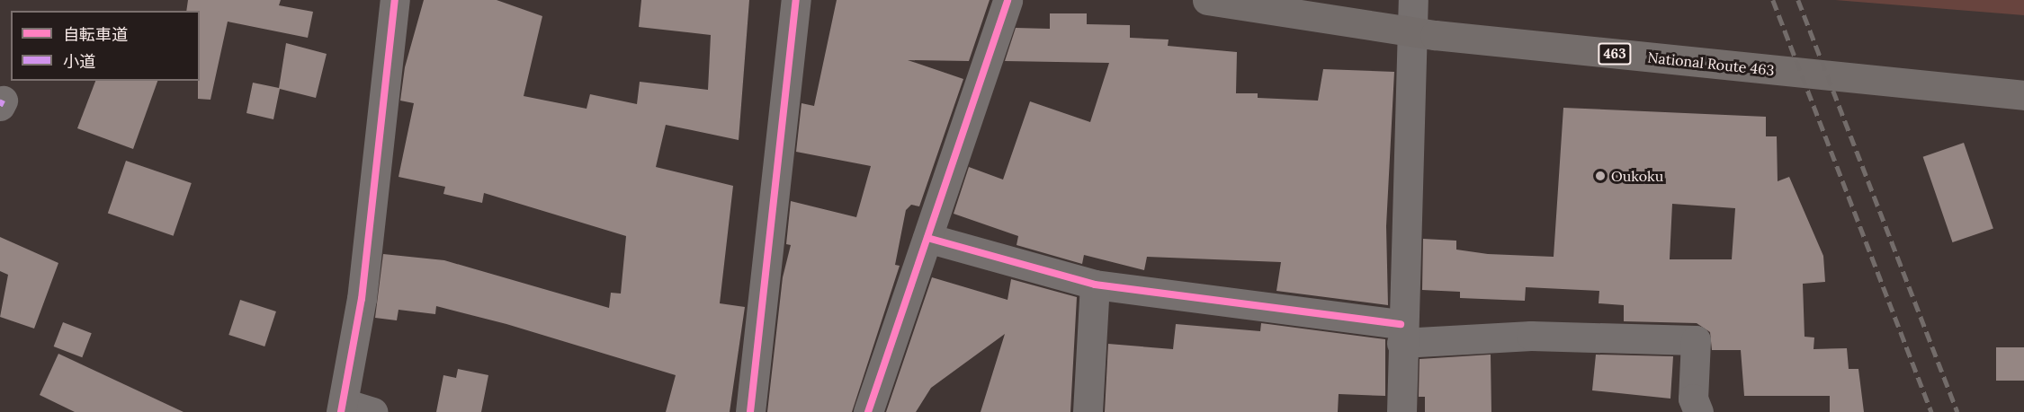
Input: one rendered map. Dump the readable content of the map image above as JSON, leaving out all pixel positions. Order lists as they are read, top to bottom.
{
  "streets": {
    "highway": ["463", "National Route 463"]
  },
  "places": ["Oukoku"],
  "legend": ["自転車道", "小道"]
}
